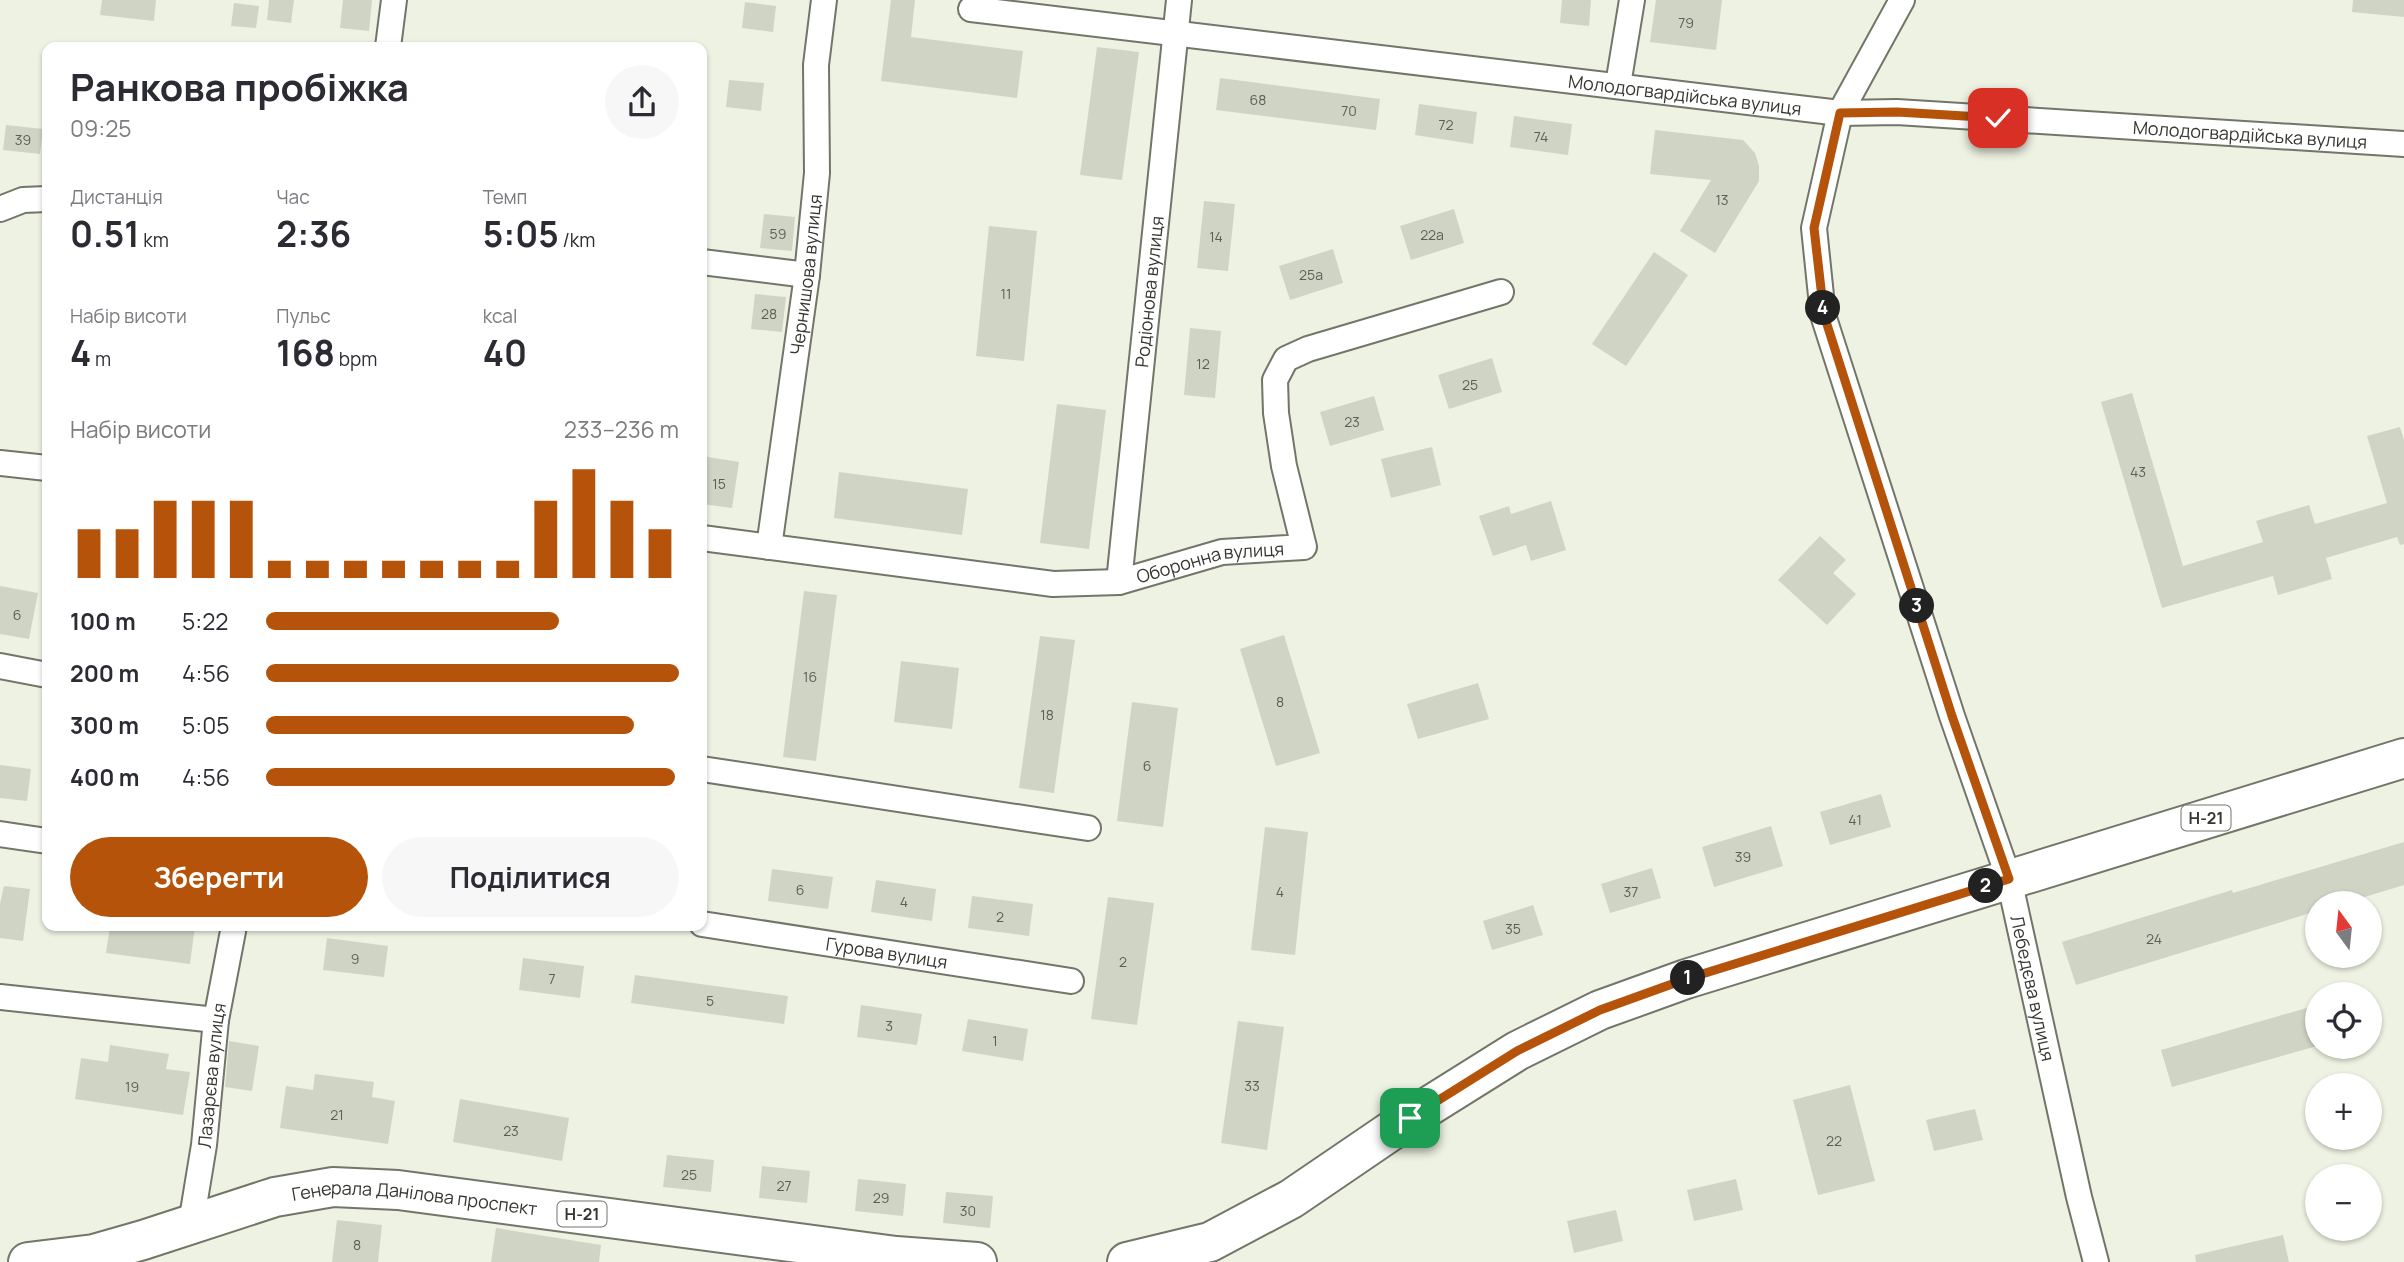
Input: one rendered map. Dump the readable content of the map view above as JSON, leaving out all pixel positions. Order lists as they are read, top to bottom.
{
  "streets": {
    "main road": ["Н-21", "Генерала Данілова проспект"],
    "street": [
      "Молодогвардійська вулиця",
      "Чернишова вулиця",
      "Родіонова вулиця",
      "Оборонна вулиця",
      "Гурова вулиця",
      "Лебедєва вулиця",
      "Лазарєва вулиця"
    ]
  },
  "crossings": [
    ["Молодогвардійська вулиця", "Родіонова вулиця"],
    ["Молодогвардійська вулиця", "Лебедєва вулиця"],
    ["Чернишова вулиця", "Оборонна вулиця"],
    ["Родіонова вулиця", "Оборонна вулиця"],
    ["Н-21", "Лебедєва вулиця"],
    ["Лазарєва вулиця", "Генерала Данілова проспект"]
  ],
  "house_numbers": [
    "79",
    "68",
    "70",
    "72",
    "74",
    "39",
    "13",
    "59",
    "22а",
    "14",
    "25а",
    "11",
    "28",
    "12",
    "25",
    "23",
    "43",
    "15",
    "6",
    "16",
    "8",
    "18",
    "6",
    "41",
    "39",
    "6",
    "4",
    "37",
    "4",
    "2",
    "35",
    "24",
    "9",
    "2",
    "7",
    "5",
    "3",
    "1",
    "33",
    "19",
    "21",
    "23",
    "22",
    "25",
    "27",
    "29",
    "30",
    "8"
  ],
  "north": "top",
  "page": {
    "heading": ["Ранкова пробіжка", "09:25"],
    "stats": [
      ["Дистанція", "0.51 km"],
      ["Час", "2:36"],
      ["Темп", "5:05 /km"],
      ["Набір висоти", "4 m"],
      ["Пульс", "168 bpm"],
      ["kcal", "40"]
    ],
    "pins": [
      "4",
      "3",
      "2",
      "1"
    ],
    "chart": ["Набір висоти", "233–236 m"],
    "list": [
      {
        "name": "100 m",
        "note": "5:22"
      },
      {
        "name": "200 m",
        "note": "4:56"
      },
      {
        "name": "300 m",
        "note": "5:05"
      },
      {
        "name": "400 m",
        "note": "4:56"
      }
    ],
    "buttons": ["Зберегти", "Поділитися"],
    "map_buttons": ["+", "−"]
  }
}
